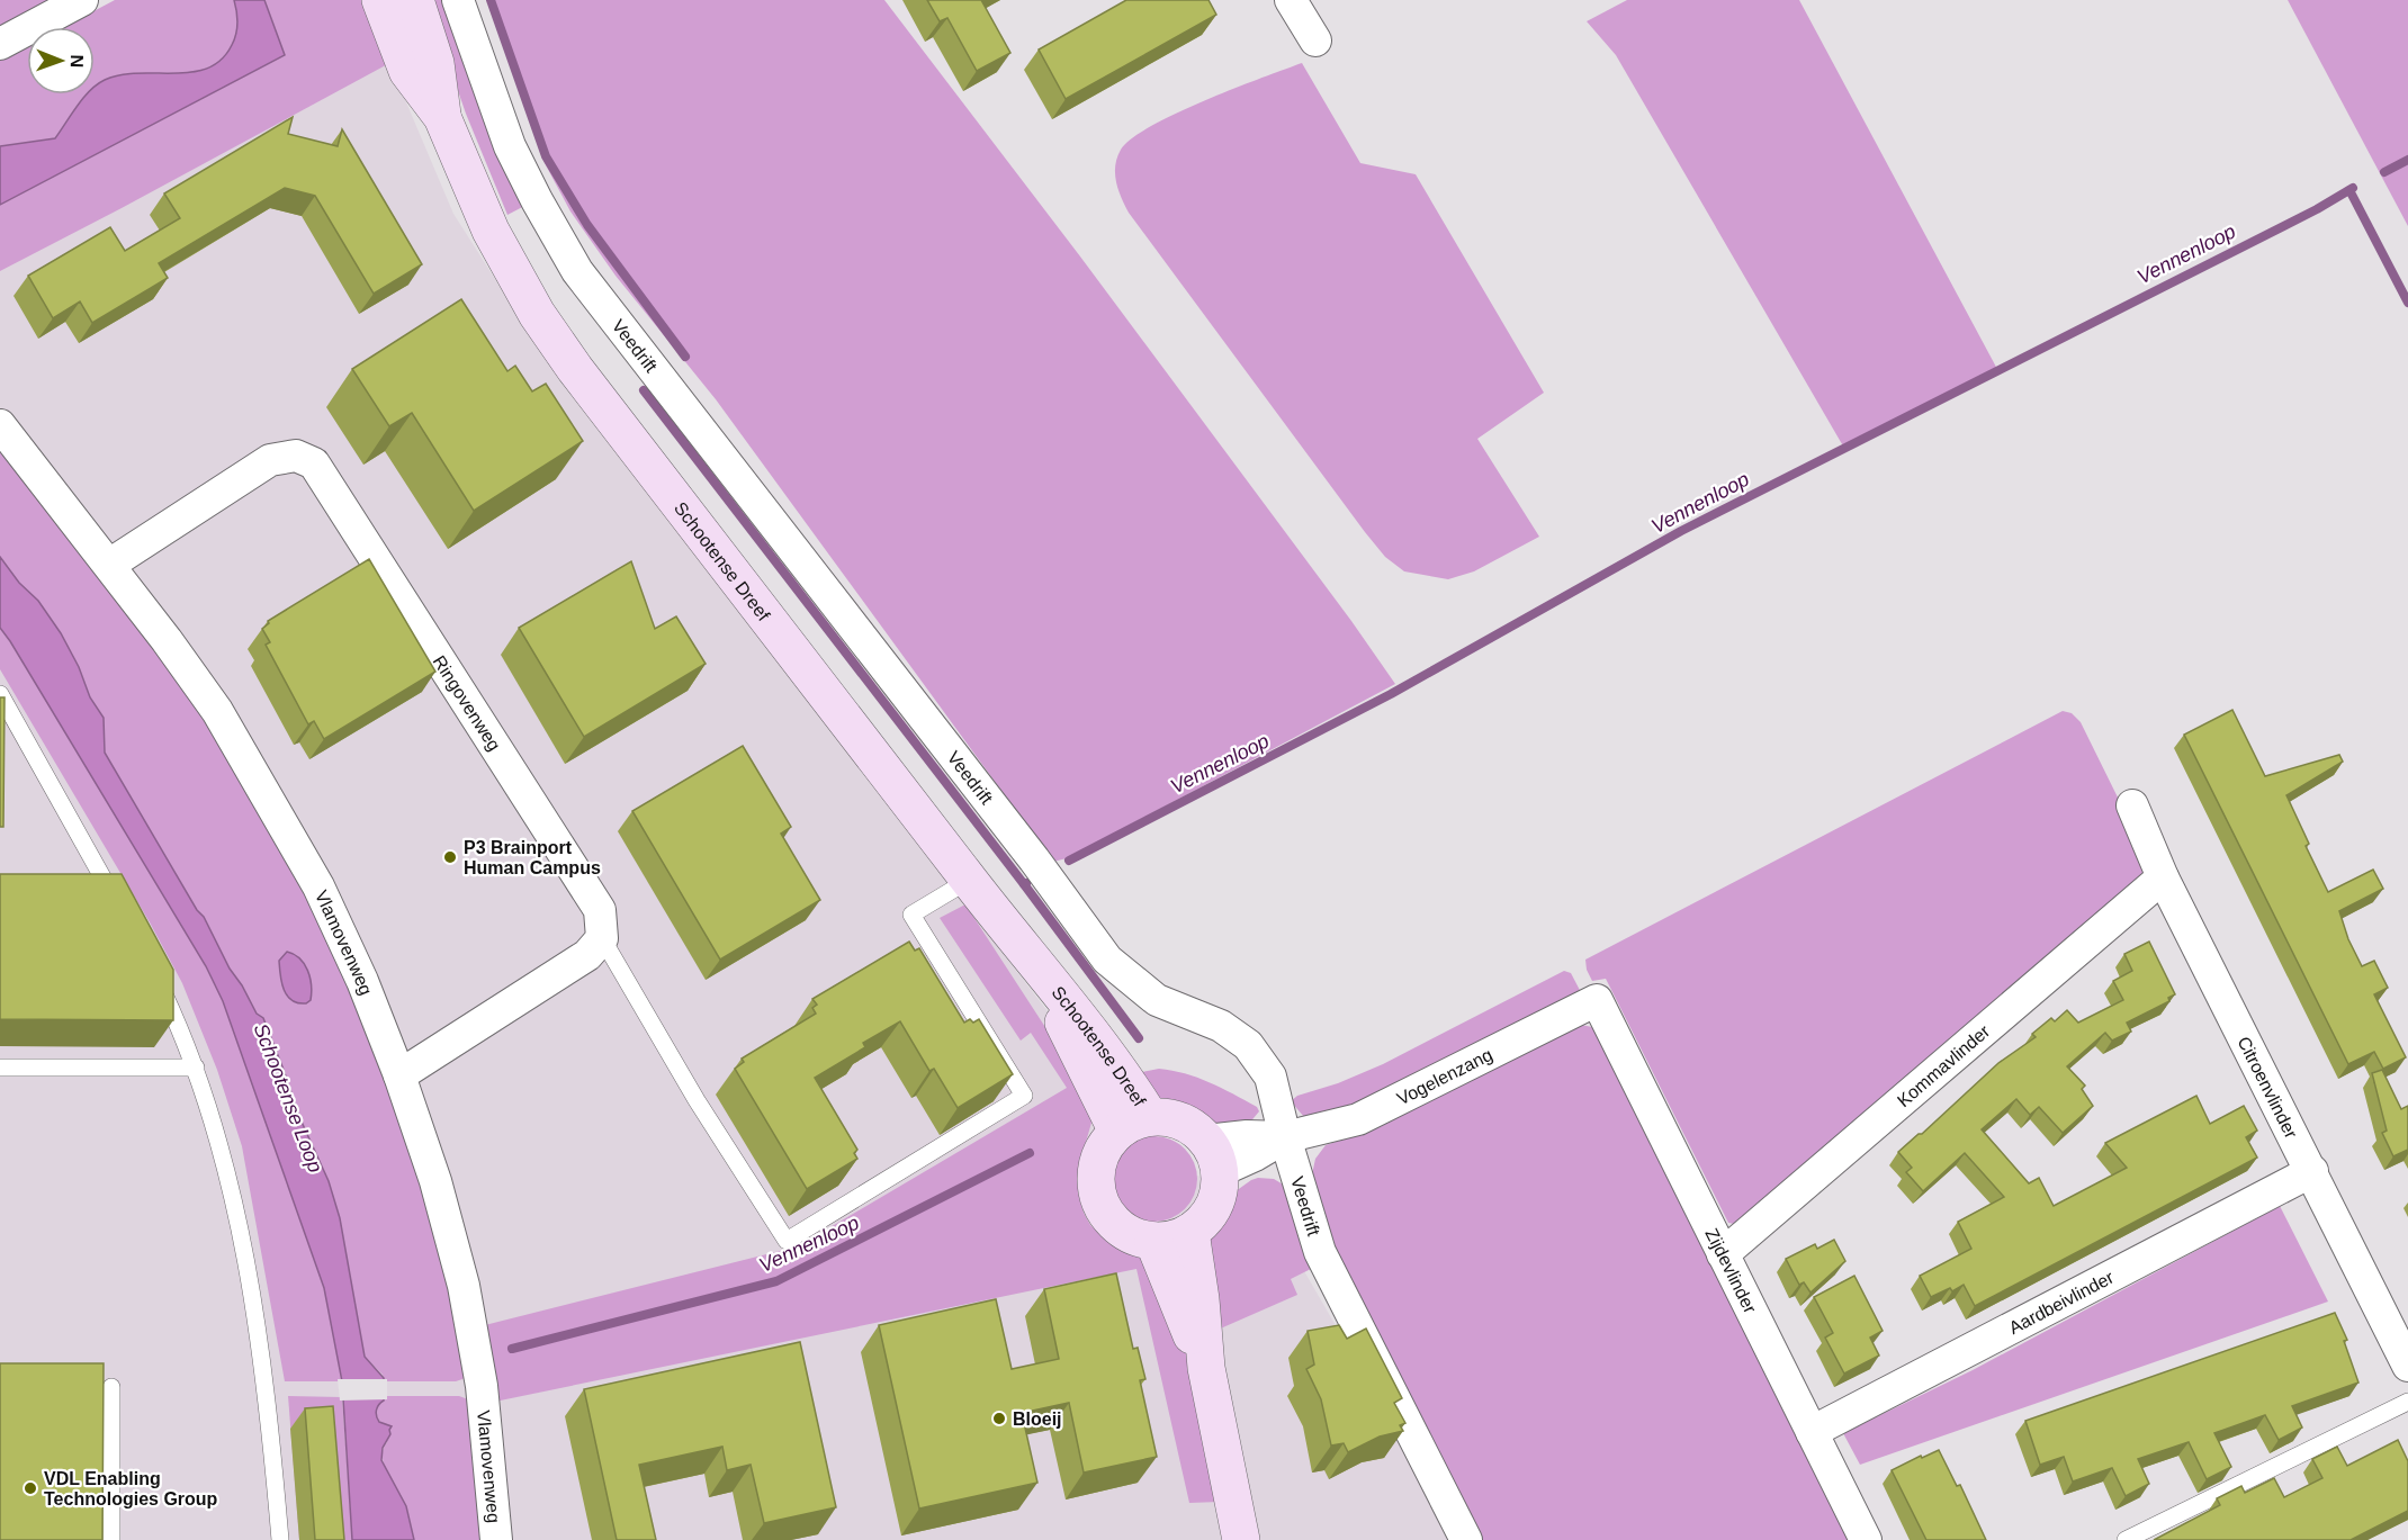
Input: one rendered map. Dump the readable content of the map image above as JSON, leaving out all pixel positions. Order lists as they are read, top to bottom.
{
  "streets": {
    "street": [
      "Veedrift",
      "Schootense Dreef",
      "Ringovenweg",
      "Vlamovenweg",
      "Kommavlinder",
      "Vogelenzang",
      "Citroenvlinder",
      "Zijdevlinder",
      "Aardbeivlinder"
    ]
  },
  "crossings": [
    ["Veedrift", "Vogelenzang"],
    ["Schootense Dreef", "Vogelenzang"],
    ["Ringovenweg", "Vlamovenweg"],
    ["Kommavlinder", "Citroenvlinder"],
    ["Kommavlinder", "Zijdevlinder"],
    ["Vogelenzang", "Zijdevlinder"],
    ["Citroenvlinder", "Aardbeivlinder"],
    ["Zijdevlinder", "Aardbeivlinder"]
  ],
  "water": ["Vennenloop", "Schootense Loop"],
  "places": ["P3 Brainport Human Campus", "Bloeij", "VDL Enabling Technologies Group"],
  "north": "right"
}
